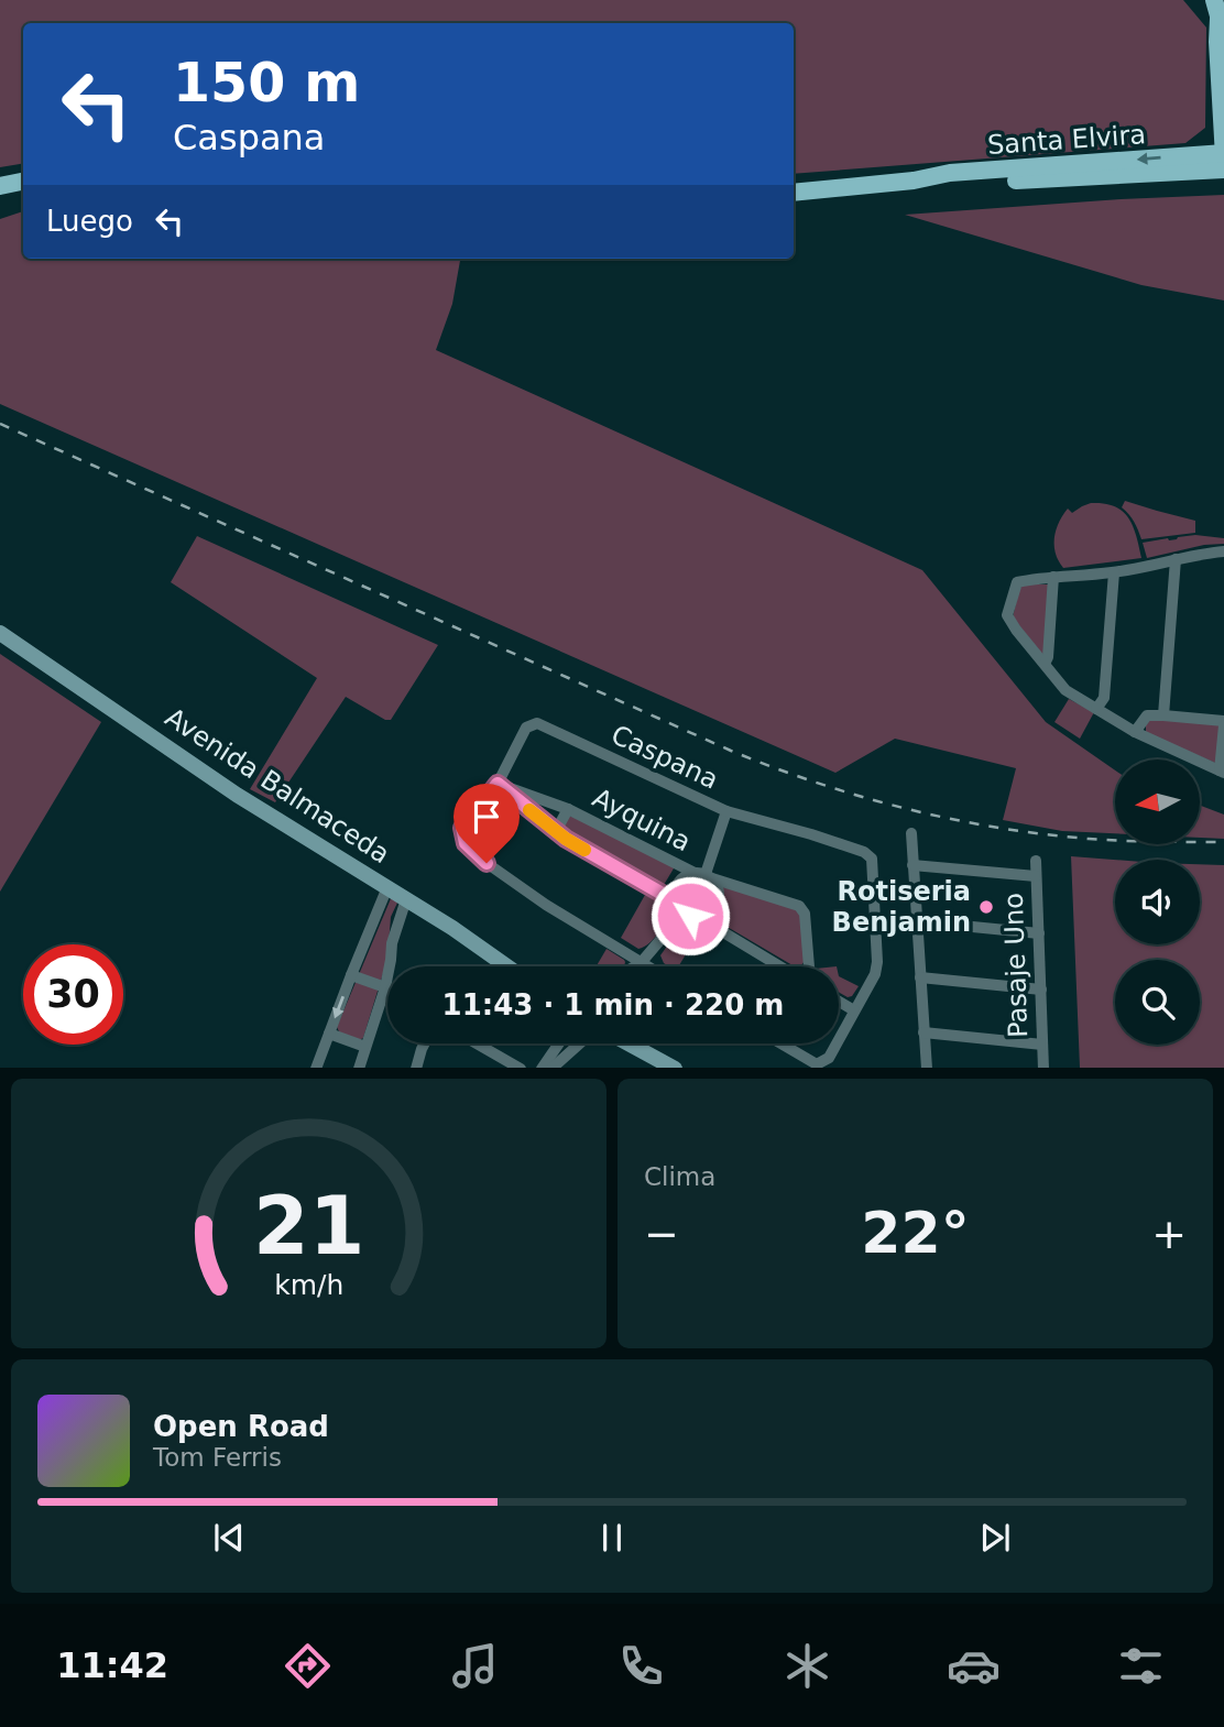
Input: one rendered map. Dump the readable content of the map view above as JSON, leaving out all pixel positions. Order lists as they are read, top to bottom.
{
  "streets": {
    "main road": ["Santa Elvira", "Avenida Balmaceda"],
    "street": ["Caspana", "Ayquina", "Pasaje Uno"]
  },
  "crossings": [
    ["Caspana", "Ayquina"]
  ],
  "places": ["Rotiseria Benjamin"],
  "north": "left",
  "page": {
    "turn": ["150 m", "Caspana"],
    "then": "Luego",
    "limit": "30",
    "trip": "11:43 · 1 min · 220 m",
    "tile": "Clima",
    "heat": ["−", "22°", "+"],
    "song": ["Open Road", "Tom Ferris"],
    "tabs": "11:42",
    "gauge": ["21", "km/h"]
  }
}
